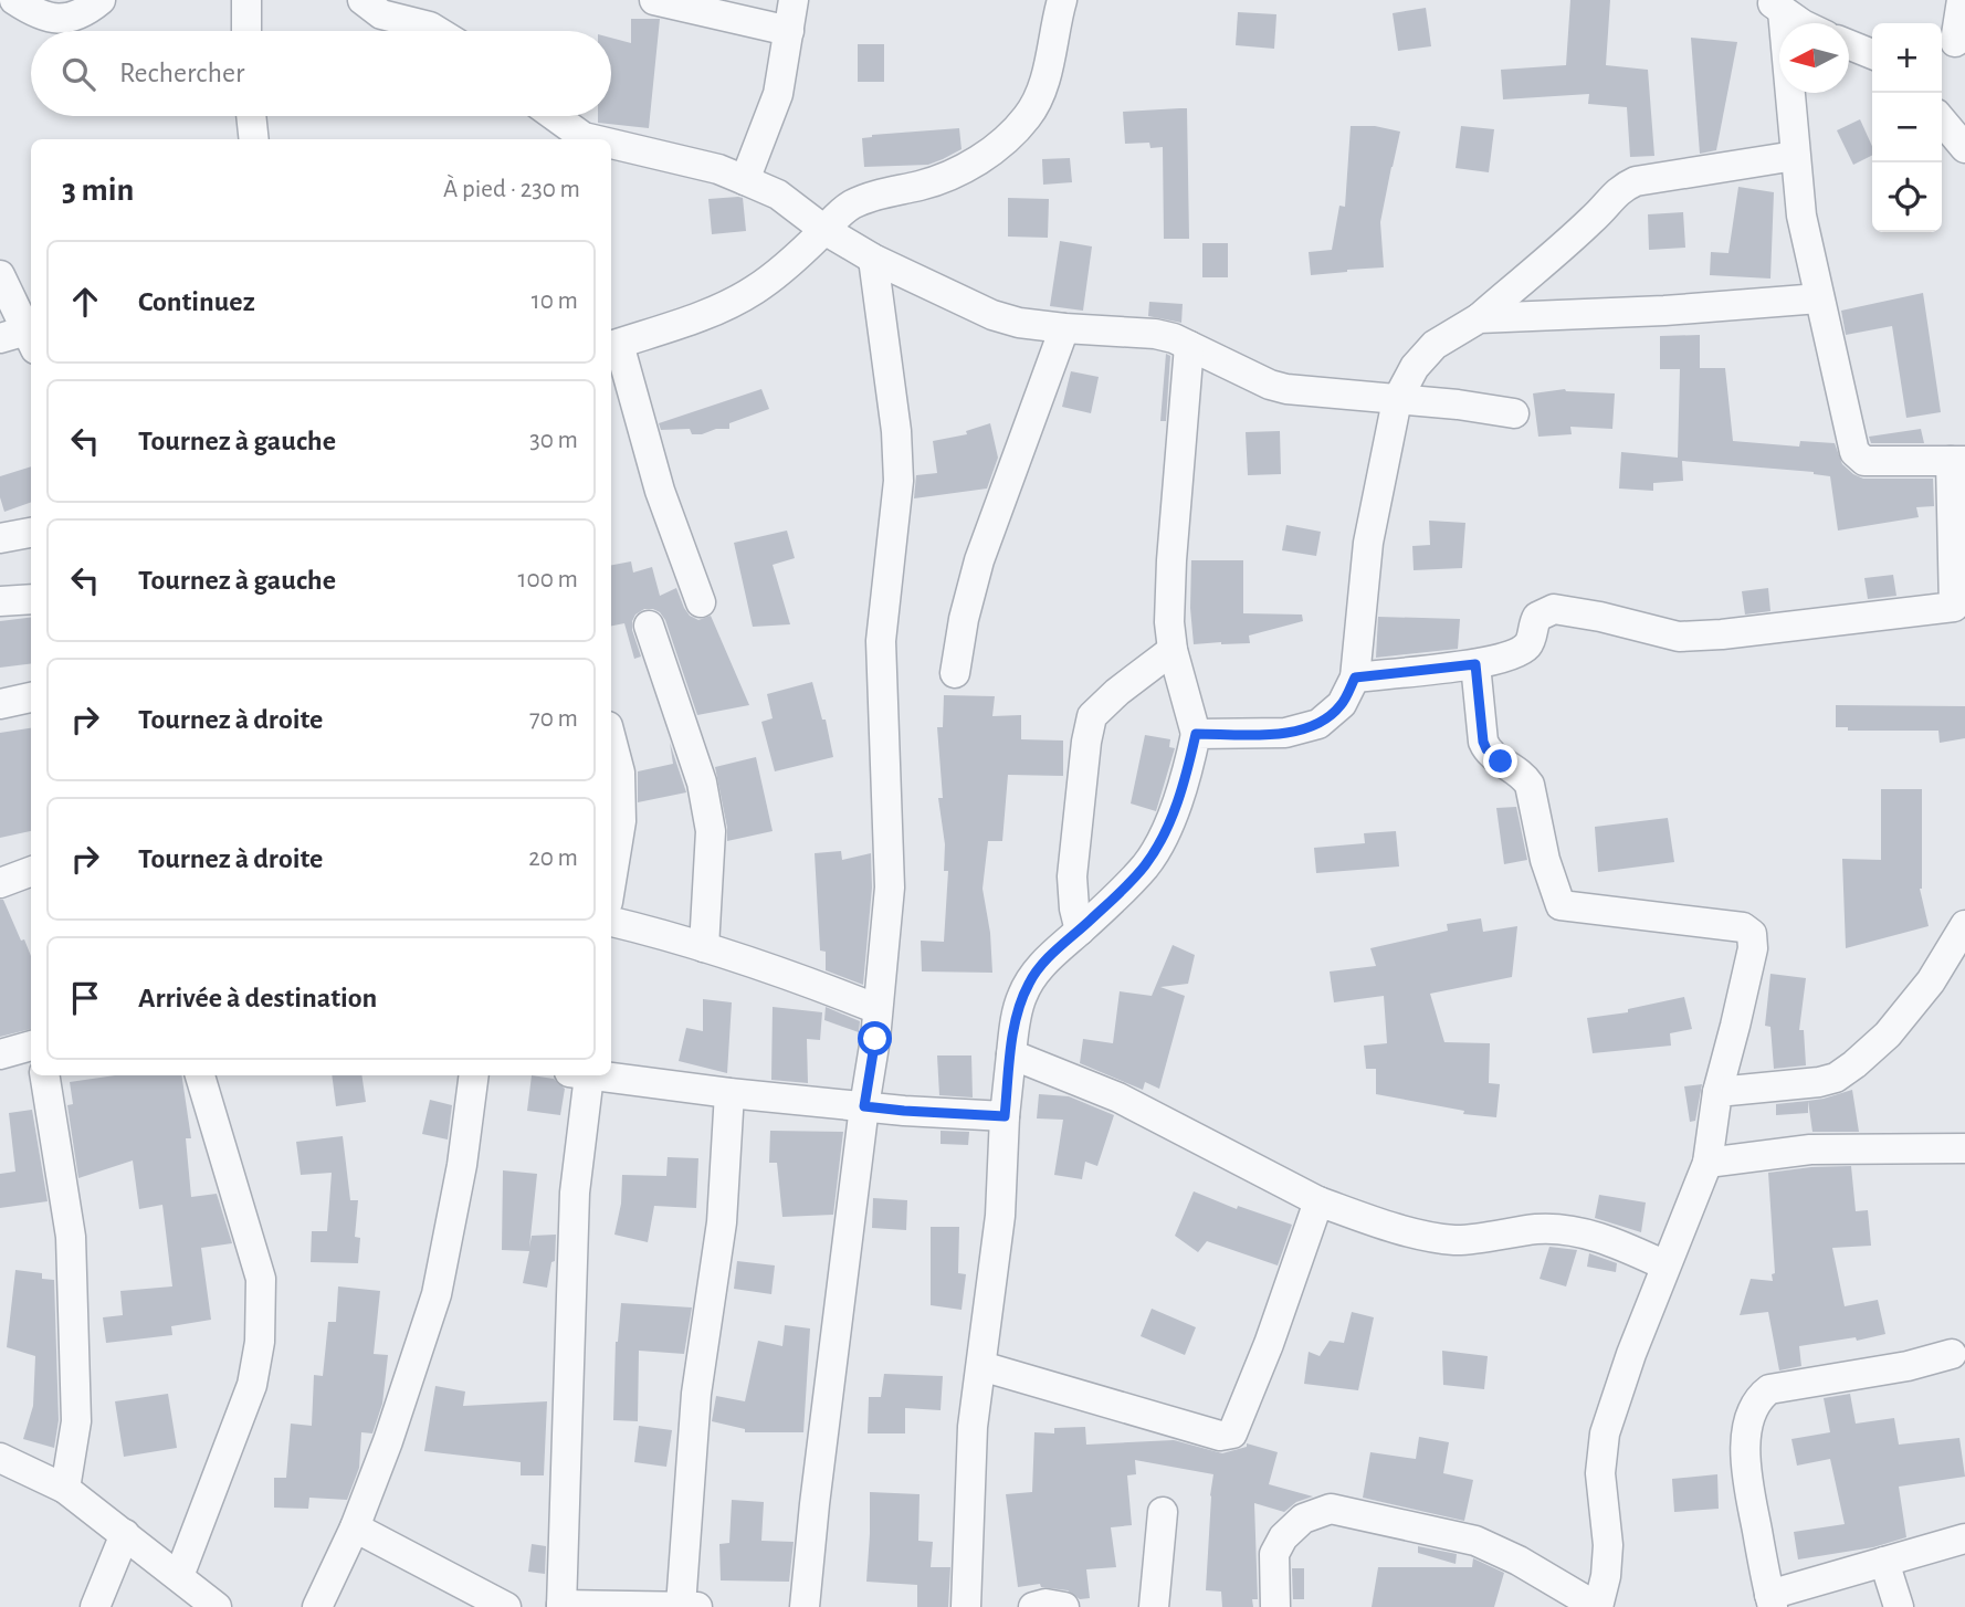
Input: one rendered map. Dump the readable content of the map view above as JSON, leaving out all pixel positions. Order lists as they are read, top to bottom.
{
  "north": "left",
  "page": {
    "map_buttons": ["+", "−"],
    "search": "Rechercher",
    "heading": ["3 min", "À pied · 230 m"],
    "list": [
      ["Continuez", "10 m"],
      ["Tournez à gauche", "30 m"],
      ["Tournez à gauche", "100 m"],
      ["Tournez à droite", "70 m"],
      ["Tournez à droite", "20 m"],
      "Arrivée à destination"
    ]
  }
}
